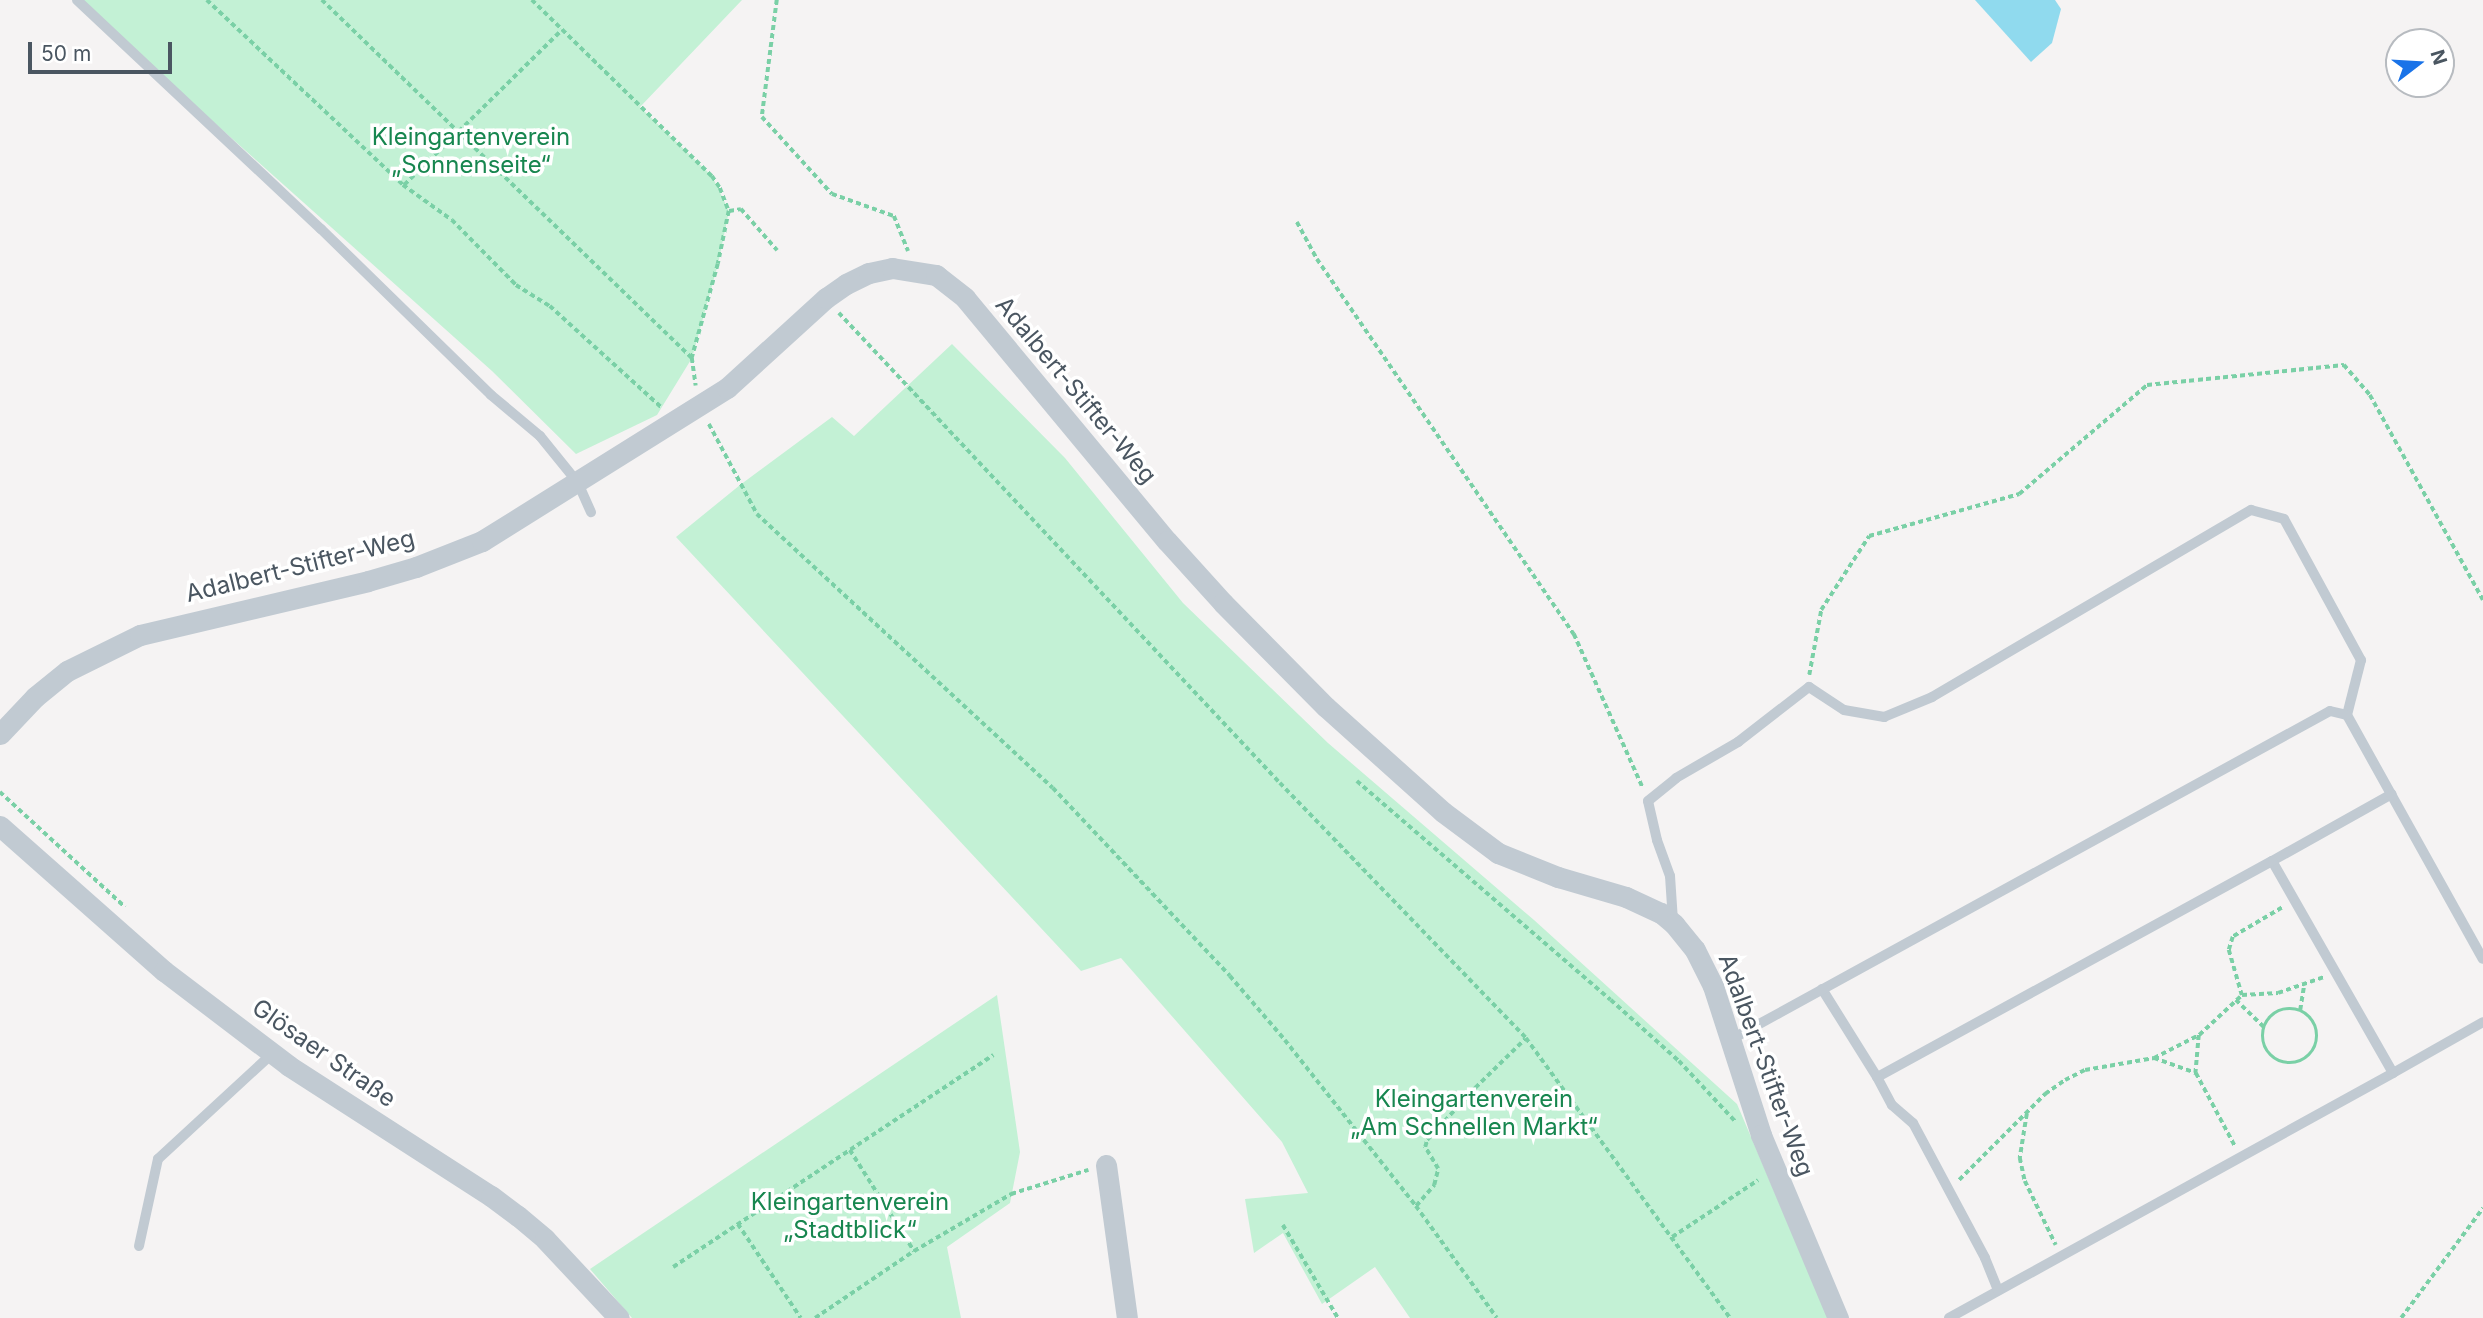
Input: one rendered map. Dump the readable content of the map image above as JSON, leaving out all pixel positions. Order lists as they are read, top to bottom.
{
  "streets": {
    "street": ["Adalbert-Stifter-Weg", "Glösaer Straße"]
  },
  "parks": ["Kleingartenverein „Sonnenseite“", "Kleingartenverein „Am Schnellen Markt“", "Kleingartenverein „Stadtblick“"],
  "scale_bar": "50 m",
  "north": "right"
}
